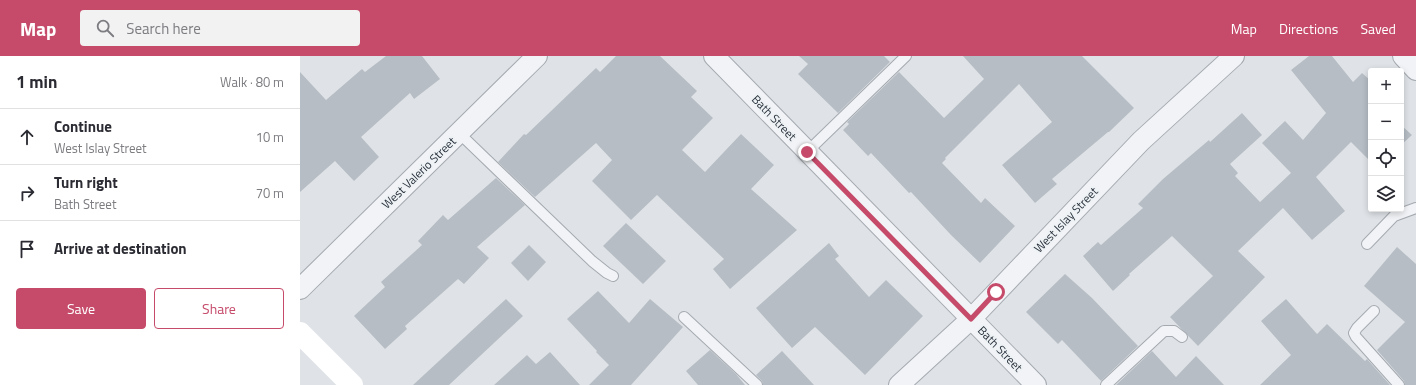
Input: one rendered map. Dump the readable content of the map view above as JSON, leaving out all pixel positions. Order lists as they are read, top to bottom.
{
  "streets": {
    "street": ["Bath Street", "West Valerio Street", "West Islay Street"]
  },
  "crossings": [
    ["Bath Street", "West Islay Street"]
  ],
  "page": {
    "header": "Map",
    "search": "Search here",
    "nav": ["Map", "Directions", "Saved"],
    "heading": ["1 min", "Walk · 80 m"],
    "map_buttons": ["+", "−"],
    "list": [
      ["Continue", "West Islay Street", "10 m"],
      ["Turn right", "Bath Street", "70 m"],
      "Arrive at destination"
    ],
    "buttons": ["Save", "Share"]
  }
}
